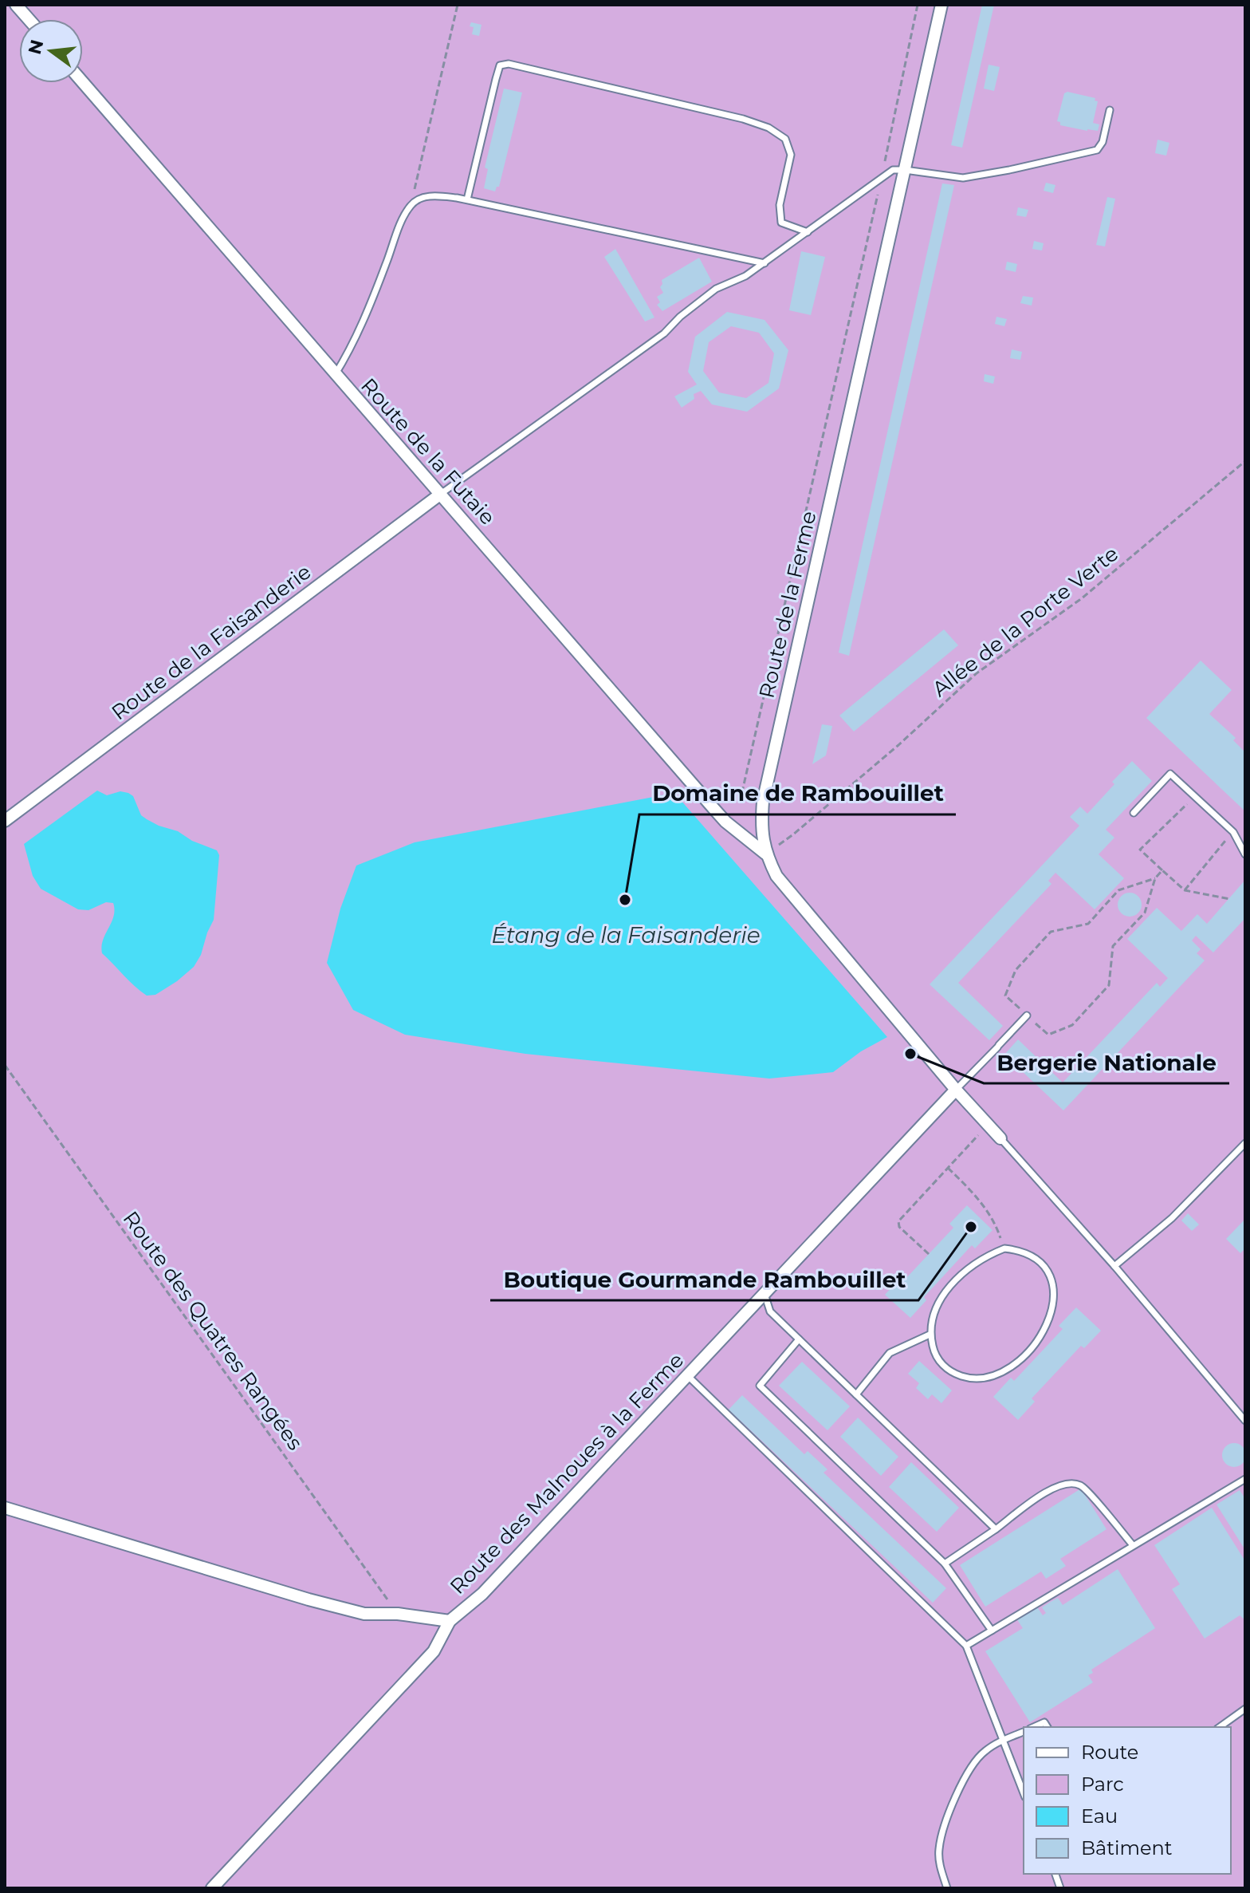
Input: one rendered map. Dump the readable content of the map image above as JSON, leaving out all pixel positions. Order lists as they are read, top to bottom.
{
  "streets": {
    "street": [
      "Route de la Futaie",
      "Route de la Ferme",
      "Route de la Faisanderie",
      "Route des Malnoues à la Ferme"
    ],
    "path": ["Allée de la Porte Verte", "Route des Quatres Rangées"]
  },
  "crossings": [
    ["Route de la Futaie", "Route de la Ferme"],
    ["Route de la Futaie", "Allée de la Porte Verte"],
    ["Route de la Futaie", "Route de la Faisanderie"],
    ["Route de la Ferme", "Allée de la Porte Verte"],
    ["Route de la Ferme", "Route des Malnoues à la Ferme"]
  ],
  "water": ["Étang de la Faisanderie"],
  "places": ["Domaine de Rambouillet", "Bergerie Nationale", "Boutique Gourmande Rambouillet"],
  "legend": [
    "Route",
    "Parc",
    "Eau",
    "Bâtiment"
  ],
  "north": "left"
}
